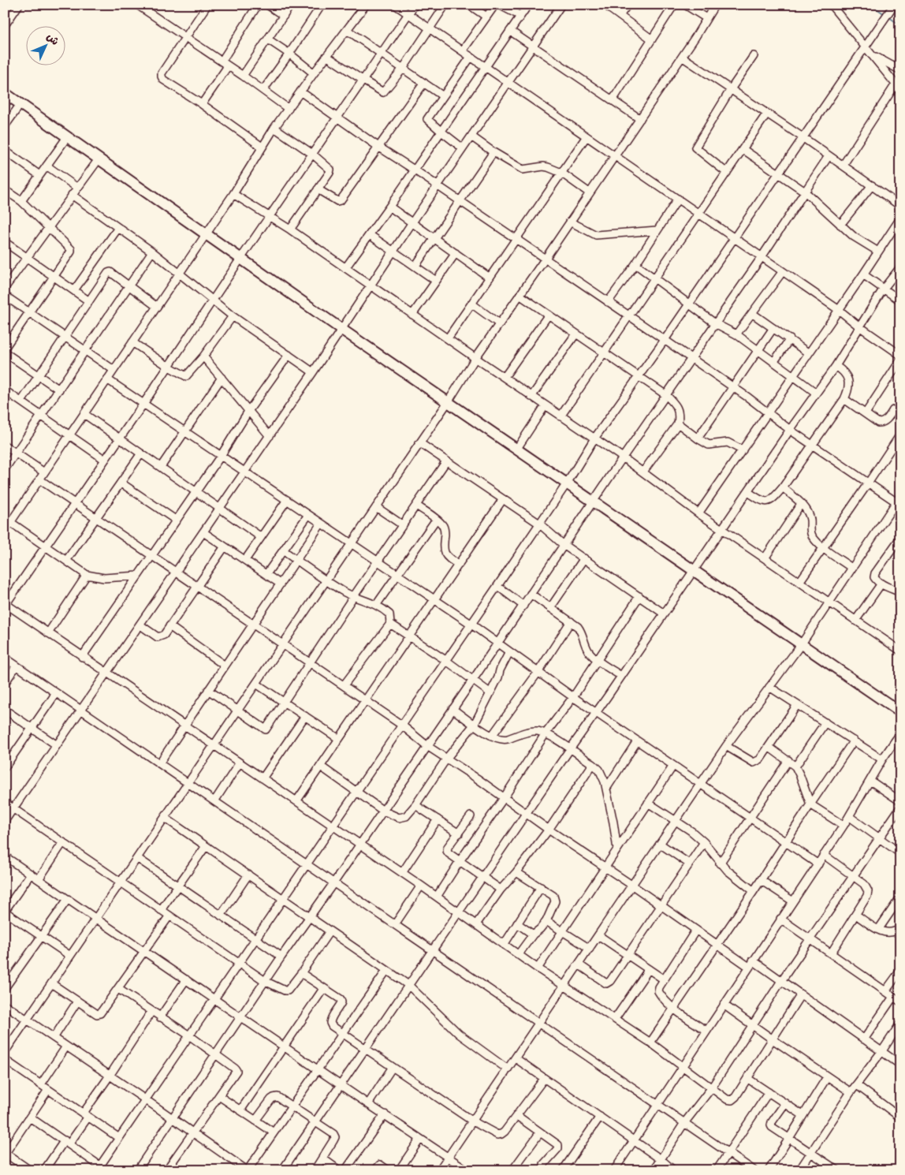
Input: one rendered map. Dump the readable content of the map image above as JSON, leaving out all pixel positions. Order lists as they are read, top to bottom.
{
  "north": "top right"
}
